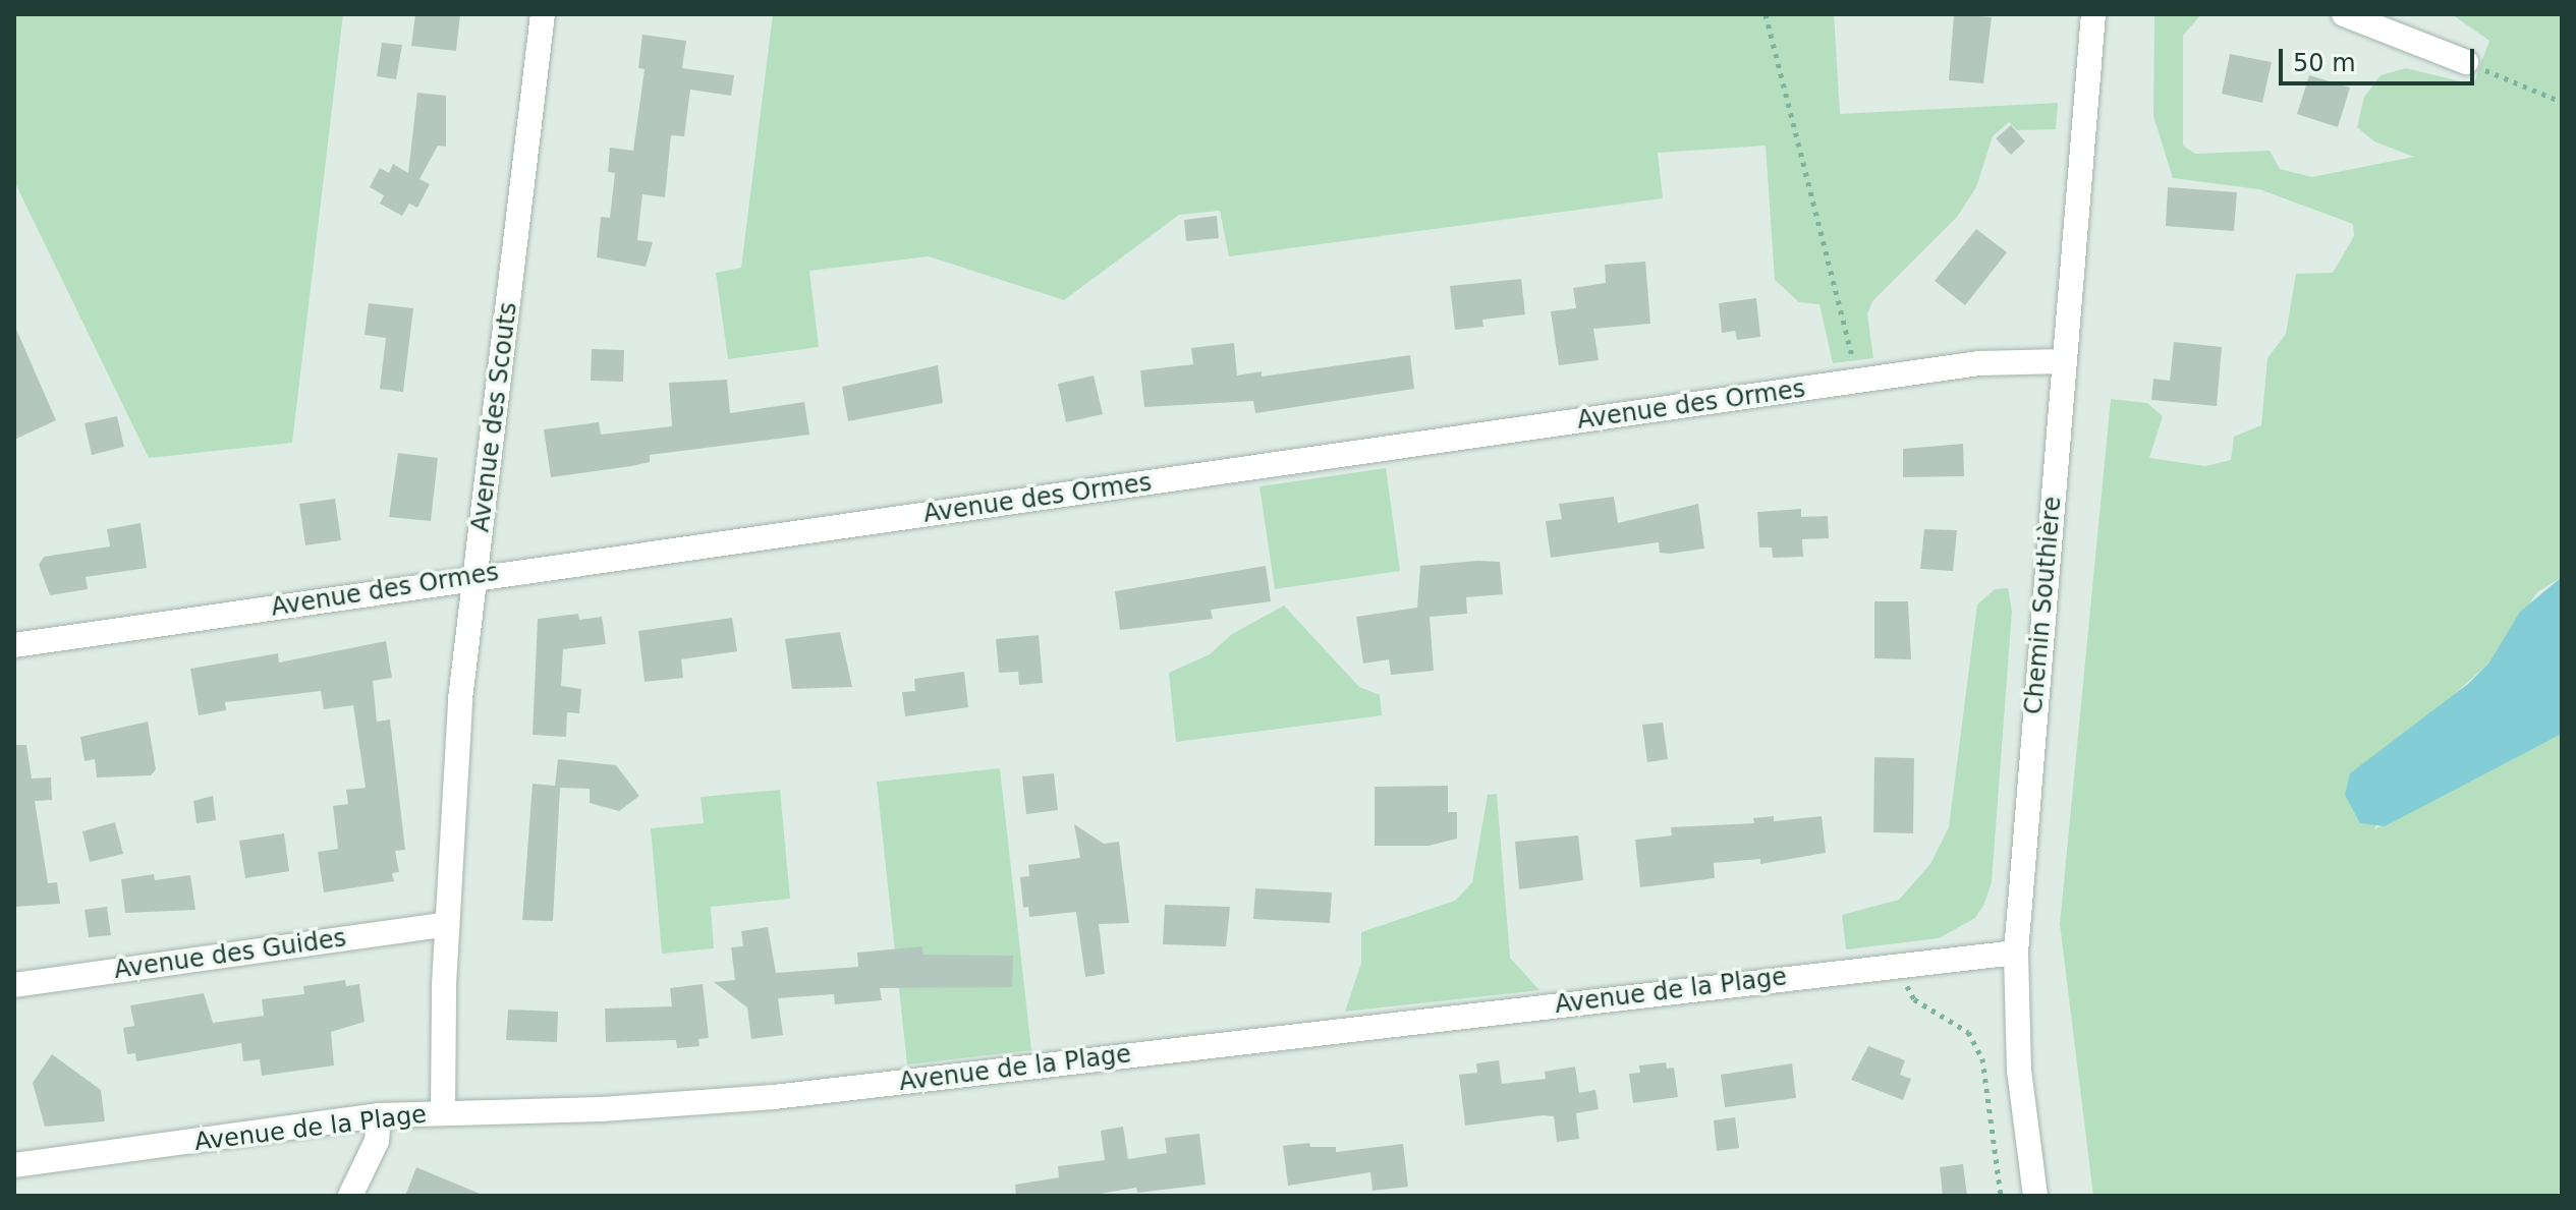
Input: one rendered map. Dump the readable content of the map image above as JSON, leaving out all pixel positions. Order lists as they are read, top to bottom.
{
  "streets": {
    "street": [
      "Avenue des Ormes",
      "Avenue des Scouts",
      "Chemin Southière",
      "Avenue des Guides",
      "Avenue de la Plage"
    ]
  },
  "crossings": [
    ["Avenue des Ormes", "Avenue des Scouts"],
    ["Avenue des Ormes", "Chemin Southière"],
    ["Avenue des Scouts", "Avenue des Guides"],
    ["Avenue des Scouts", "Avenue de la Plage"],
    ["Chemin Southière", "Avenue de la Plage"]
  ],
  "scale_bar": "50 m"
}
